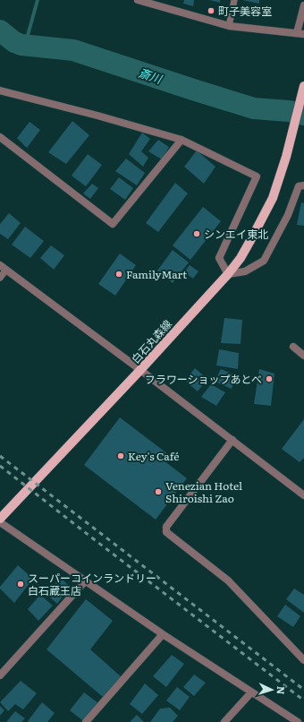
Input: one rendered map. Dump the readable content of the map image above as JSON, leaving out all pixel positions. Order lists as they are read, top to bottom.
{
  "streets": {
    "main road": ["白石丸森線"]
  },
  "water": ["斎川"],
  "places": [
    "町子美容室",
    "シンエイ東北",
    "FamilyMart",
    "フラワーショップあとべ",
    "Key's Café",
    "Venezian Hotel Shiroishi Zao",
    "スーパーコインランドリー 白石蔵王店"
  ],
  "north": "right"
}
